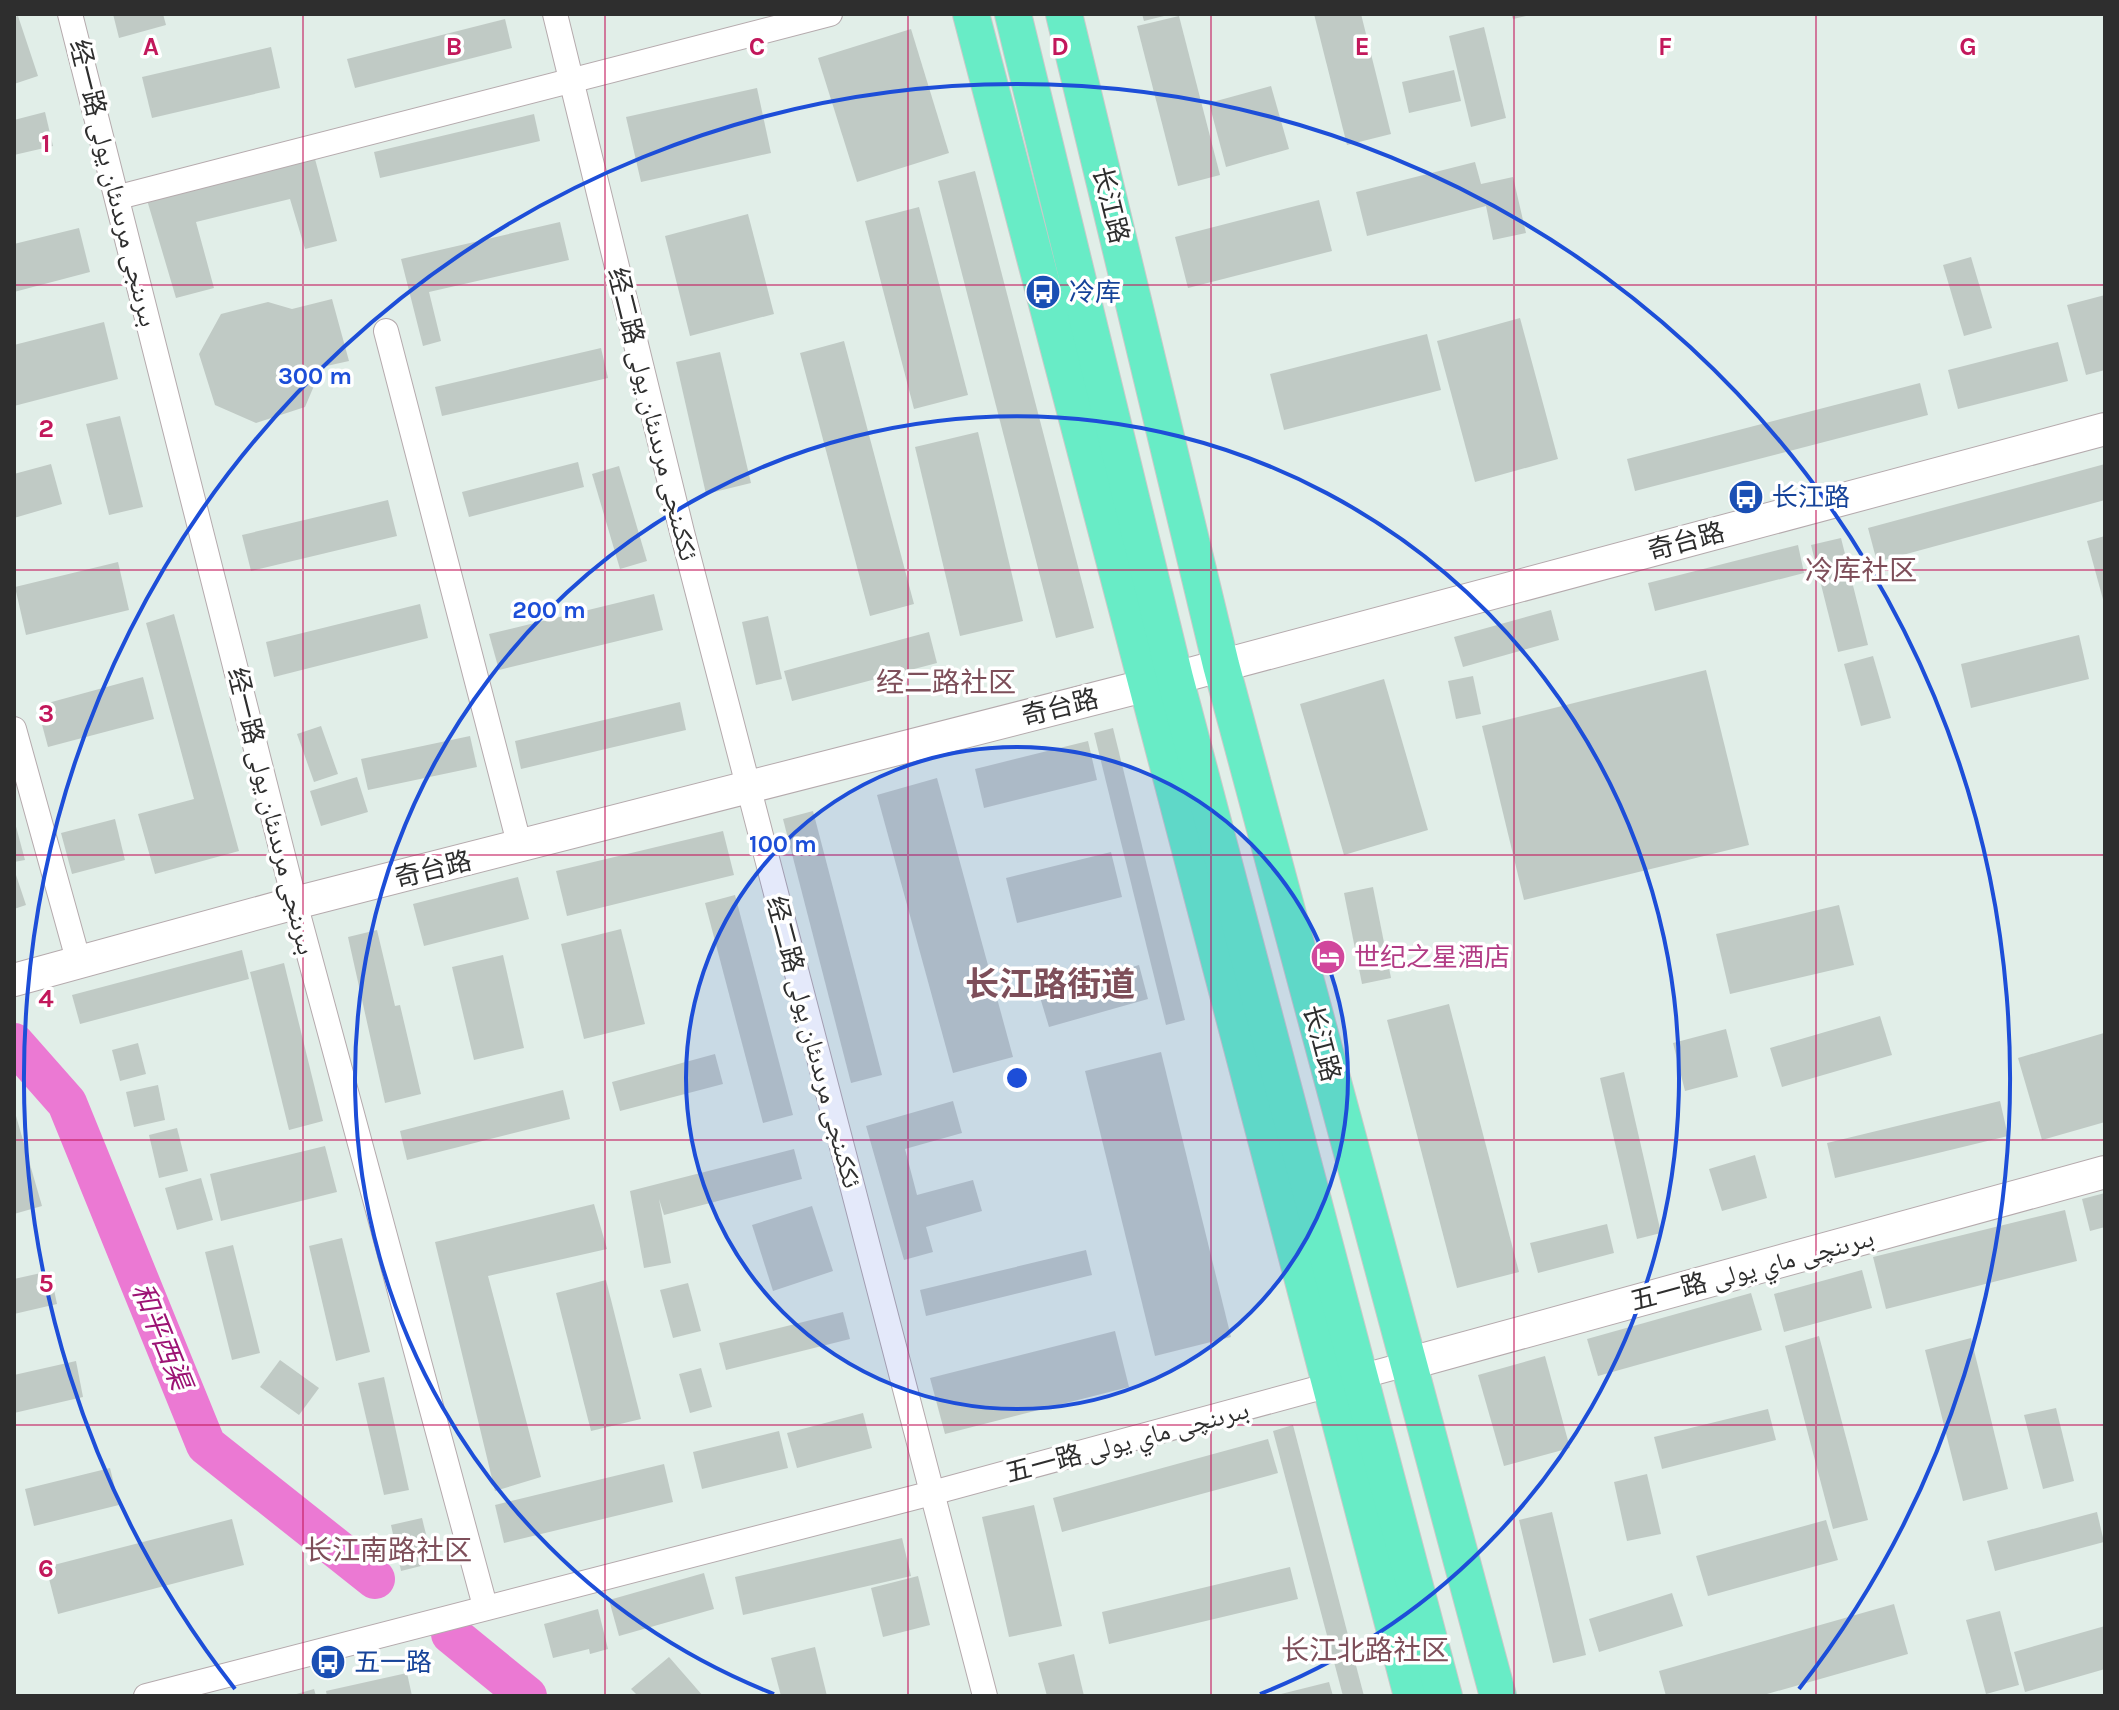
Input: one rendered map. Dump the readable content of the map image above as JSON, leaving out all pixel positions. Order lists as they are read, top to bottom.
{
  "streets": {
    "main road": ["长江路"],
    "street": [
      "经一路 بىرىنجى مرىدىئان يولى",
      "经二路 ئككىنجى مرىدىئان يولى",
      "奇台路",
      "五一路 بىرىنچى ماي يولى"
    ]
  },
  "crossings": [
    ["经一路 بىرىنجى مرىدىئان يولى", "奇台路"],
    ["经一路 بىرىنجى مرىدىئان يولى", "五一路 بىرىنچى ماي يولى"],
    ["长江路", "奇台路"],
    ["长江路", "五一路 بىرىنچى ماي يولى"],
    ["经二路 ئككىنجى مرىدىئان يولى", "奇台路"],
    ["经二路 ئككىنجى مرىدىئان يولى", "五一路 بىرىنچى ماي يولى"]
  ],
  "districts": [
    "冷库社区",
    "经二路社区",
    "长江路街道",
    "长江南路社区",
    "长江北路社区"
  ],
  "water": ["和平西渠"],
  "places": {
    "bus stop": ["冷库", "长江路", "五一路"],
    "hotel": ["世纪之星酒店"]
  },
  "grid": {
    "columns": [
      "A",
      "B",
      "C",
      "D",
      "E",
      "F",
      "G"
    ],
    "rows": [
      "1",
      "2",
      "3",
      "4",
      "5",
      "6"
    ]
  },
  "rings": ["300 m", "200 m", "100 m"]
}
